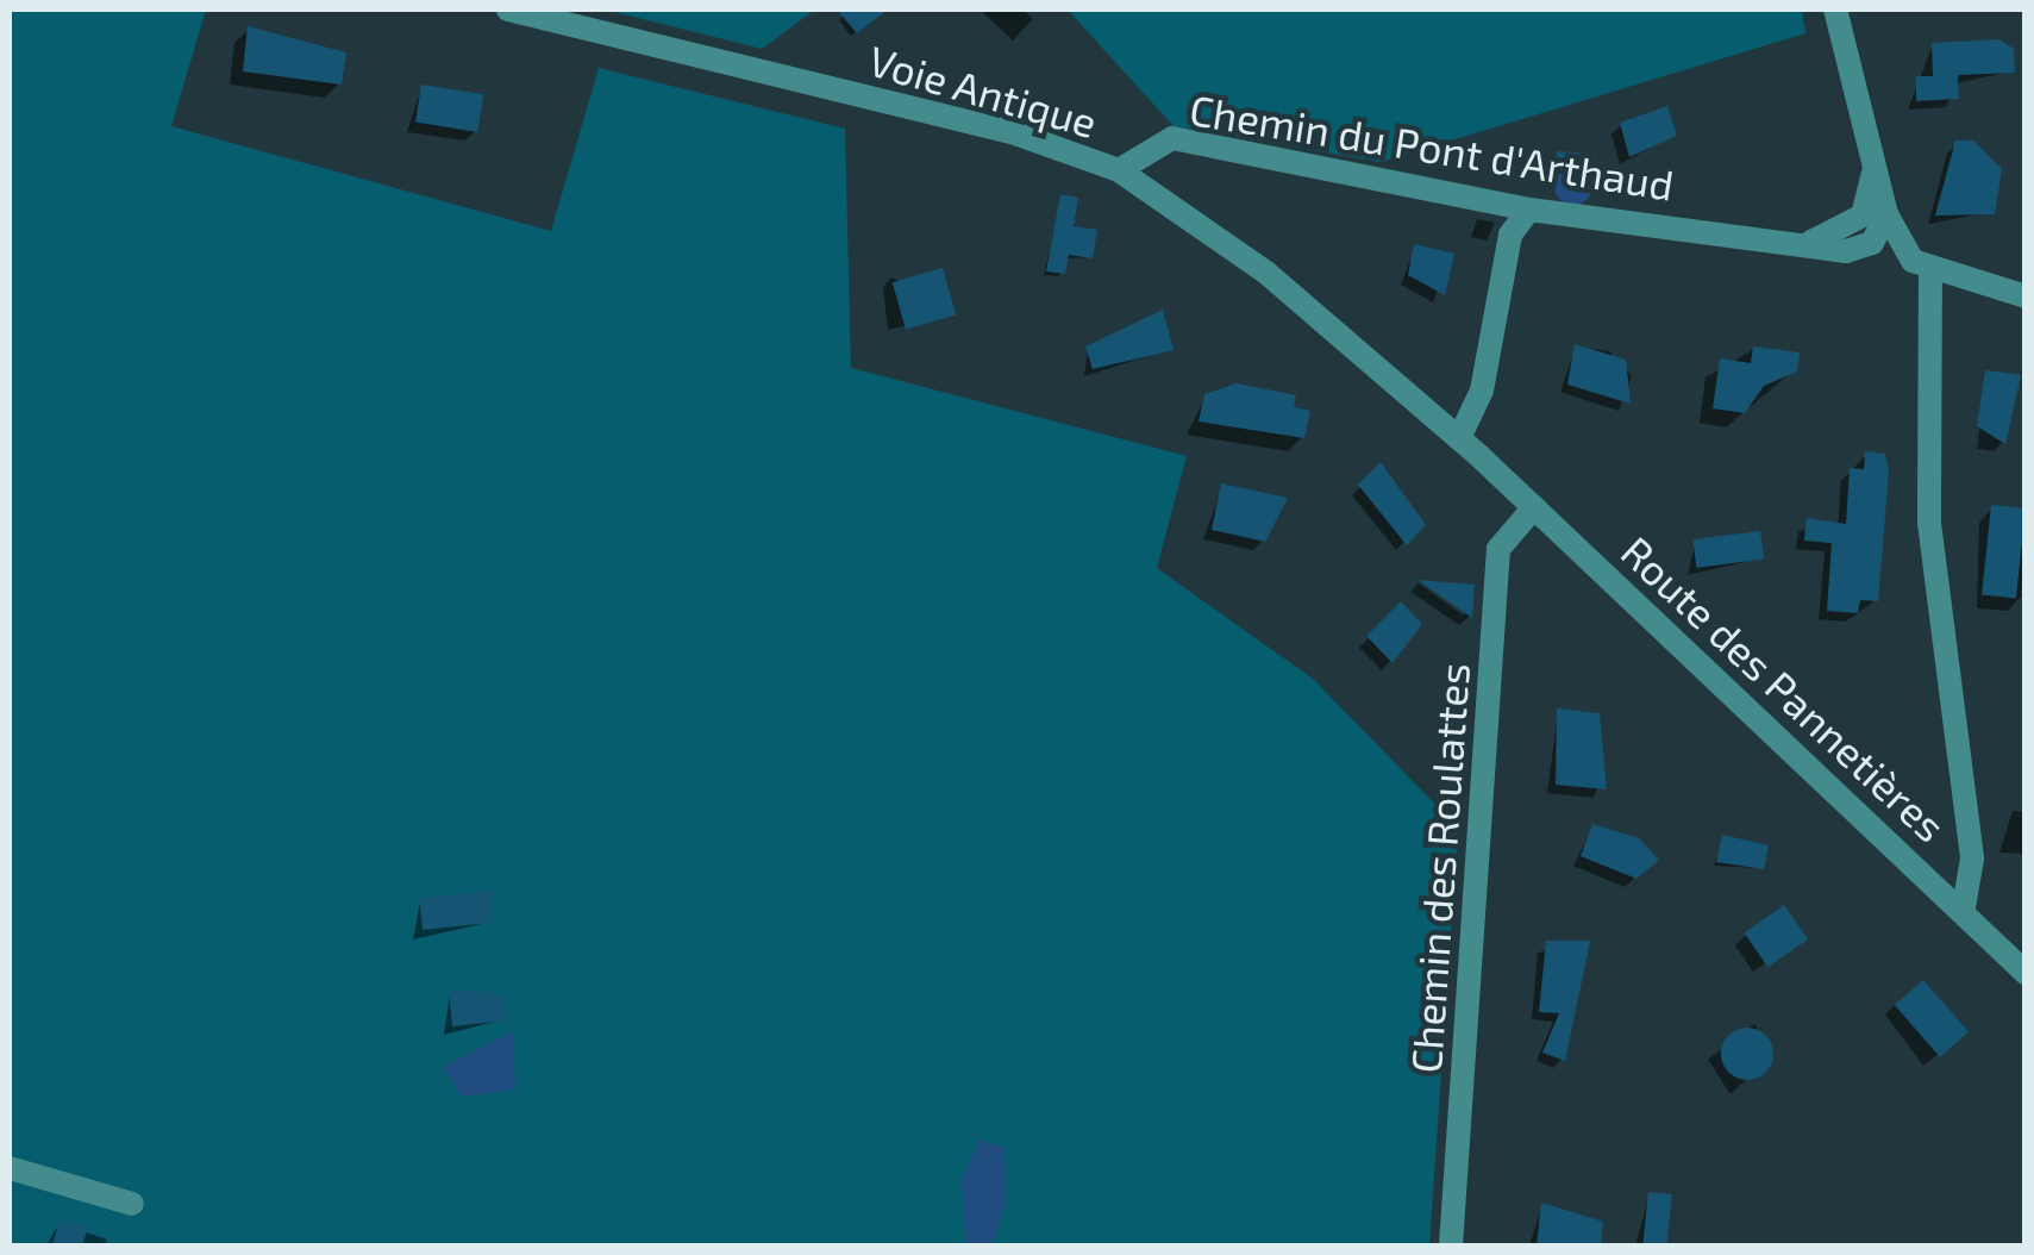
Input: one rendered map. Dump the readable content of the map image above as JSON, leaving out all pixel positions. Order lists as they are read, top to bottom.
{
  "streets": {
    "street": [
      "Voie Antique",
      "Chemin du Pont d'Arthaud",
      "Route des Pannetières",
      "Chemin des Roulattes"
    ]
  },
  "crossings": [
    ["Voie Antique", "Chemin du Pont d'Arthaud"],
    ["Voie Antique", "Route des Pannetières"],
    ["Route des Pannetières", "Chemin des Roulattes"]
  ]
}
